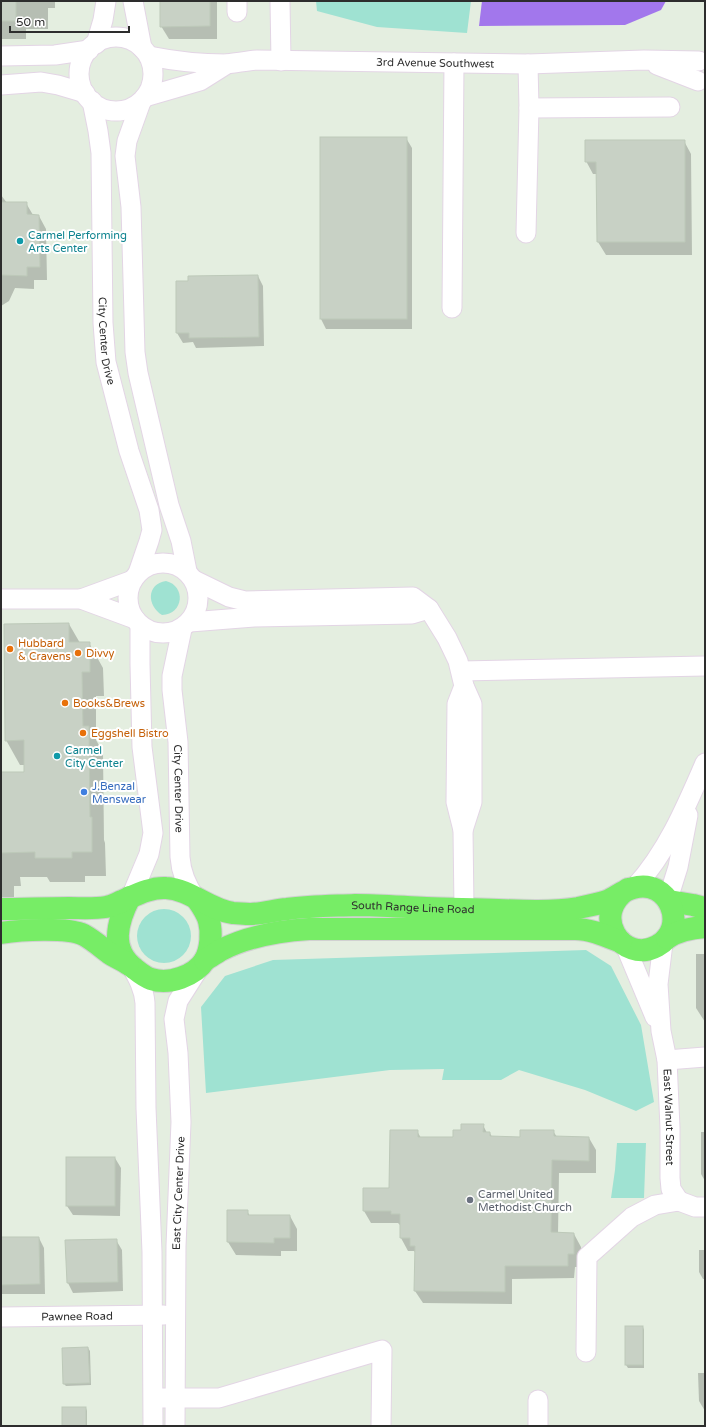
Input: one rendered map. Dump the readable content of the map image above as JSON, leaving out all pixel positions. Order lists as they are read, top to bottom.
{
  "streets": {
    "main road": ["South Range Line Road"],
    "street": [
      "3rd Avenue Southwest",
      "City Center Drive",
      "East Walnut Street",
      "East City Center Drive",
      "Pawnee Road"
    ]
  },
  "crossings": [
    ["3rd Avenue Southwest", "City Center Drive"],
    ["City Center Drive", "South Range Line Road"],
    ["City Center Drive", "East City Center Drive"],
    ["South Range Line Road", "East Walnut Street"],
    ["South Range Line Road", "East City Center Drive"],
    ["East City Center Drive", "Pawnee Road"]
  ],
  "places": [
    "Carmel Performing Arts Center",
    "Hubbard & Cravens",
    "Divvy",
    "Books&Brews",
    "Eggshell Bistro",
    "Carmel City Center",
    "J.Benzal Menswear",
    "Carmel United Methodist Church"
  ],
  "scale_bar": "50 m"
}
